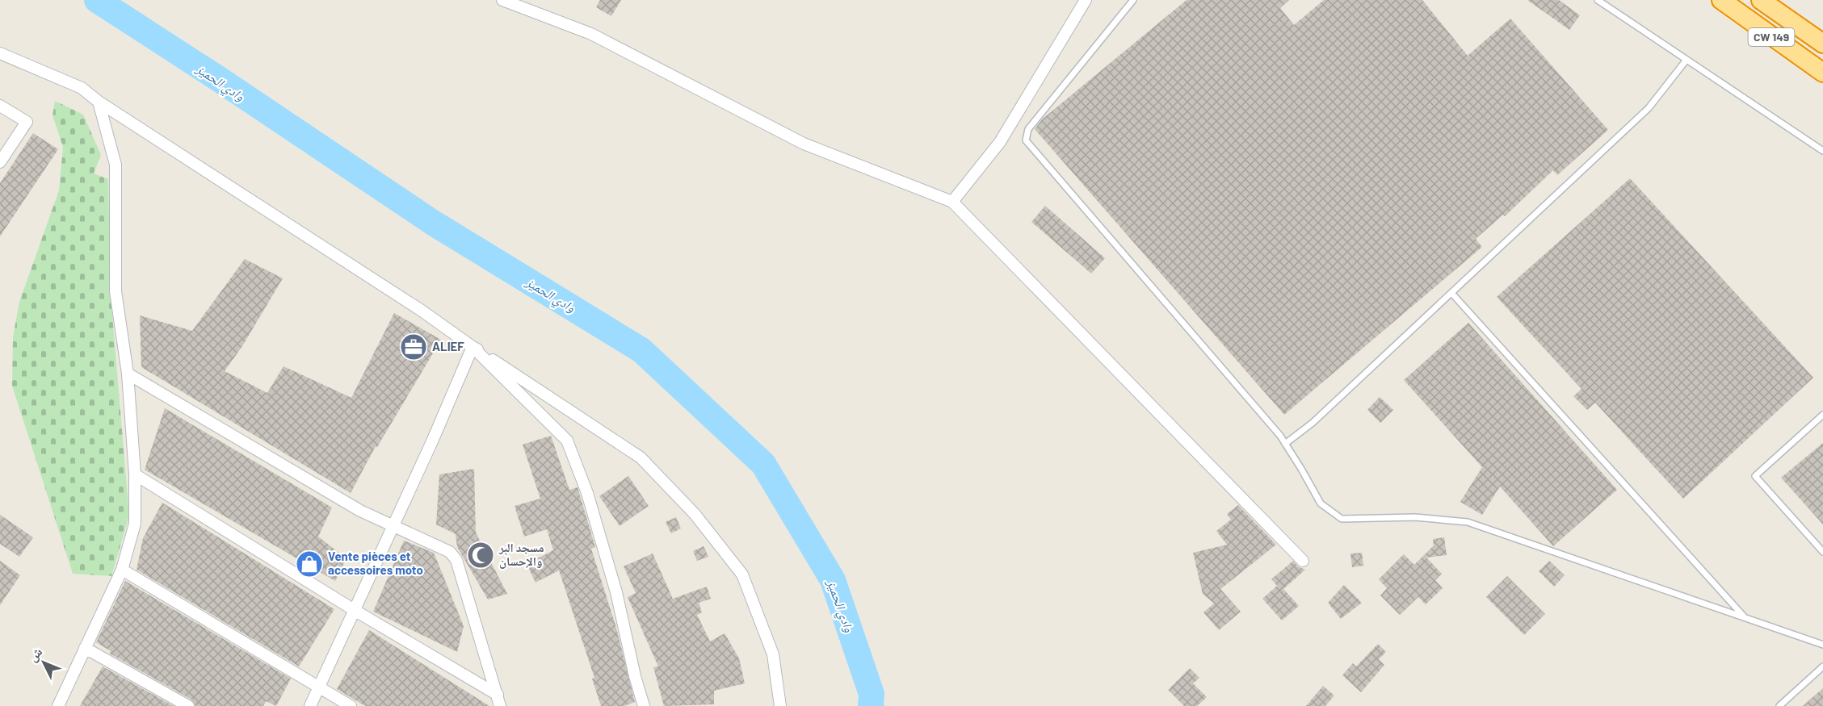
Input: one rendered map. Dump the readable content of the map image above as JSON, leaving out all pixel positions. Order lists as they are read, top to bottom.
{
  "streets": {
    "highway": ["CW 149"]
  },
  "water": ["وادي الحميز"],
  "places": {
    "office": ["ALIEF"],
    "mosque": ["مسجد البر والإحسان"],
    "shop": ["Vente pièces et accessoires moto"]
  },
  "north": "top left"
}
